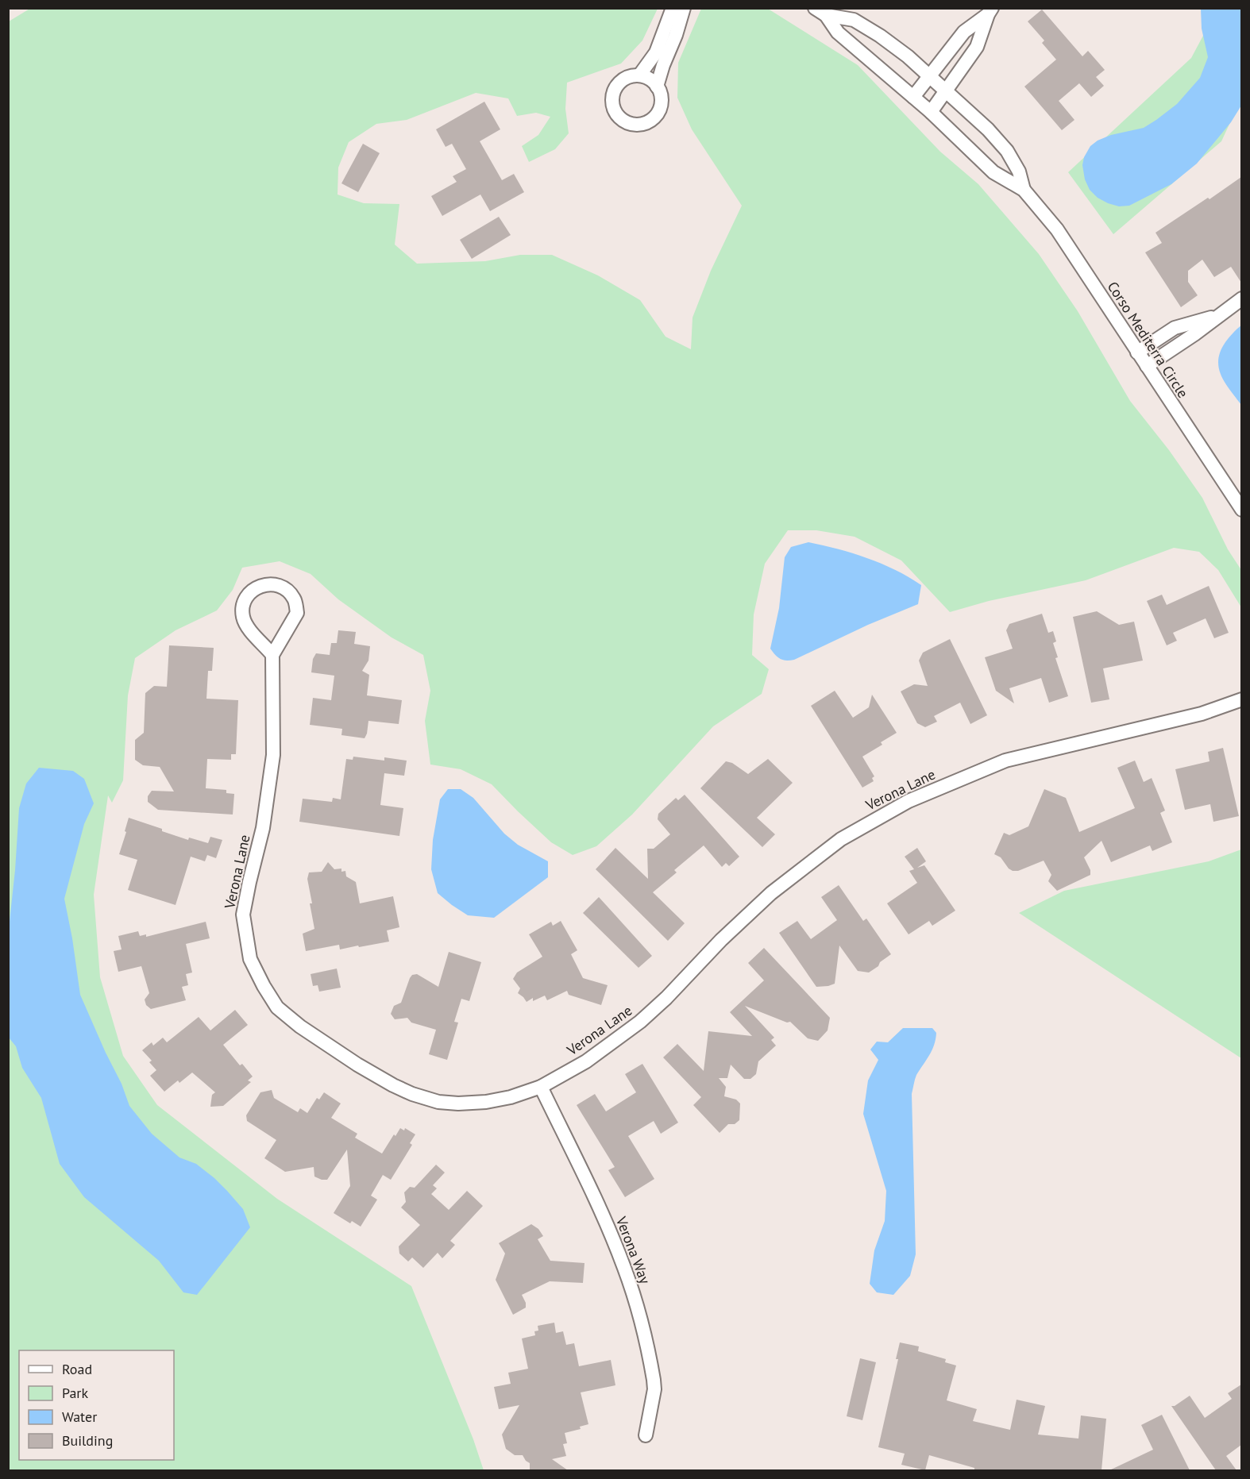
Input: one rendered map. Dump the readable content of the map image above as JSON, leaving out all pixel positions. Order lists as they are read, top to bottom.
{
  "streets": {
    "street": ["Corso Mediterra Circle", "Verona Lane", "Verona Way"]
  },
  "crossings": [
    ["Verona Lane", "Verona Way"]
  ],
  "legend": [
    "Road",
    "Park",
    "Water",
    "Building"
  ]
}
